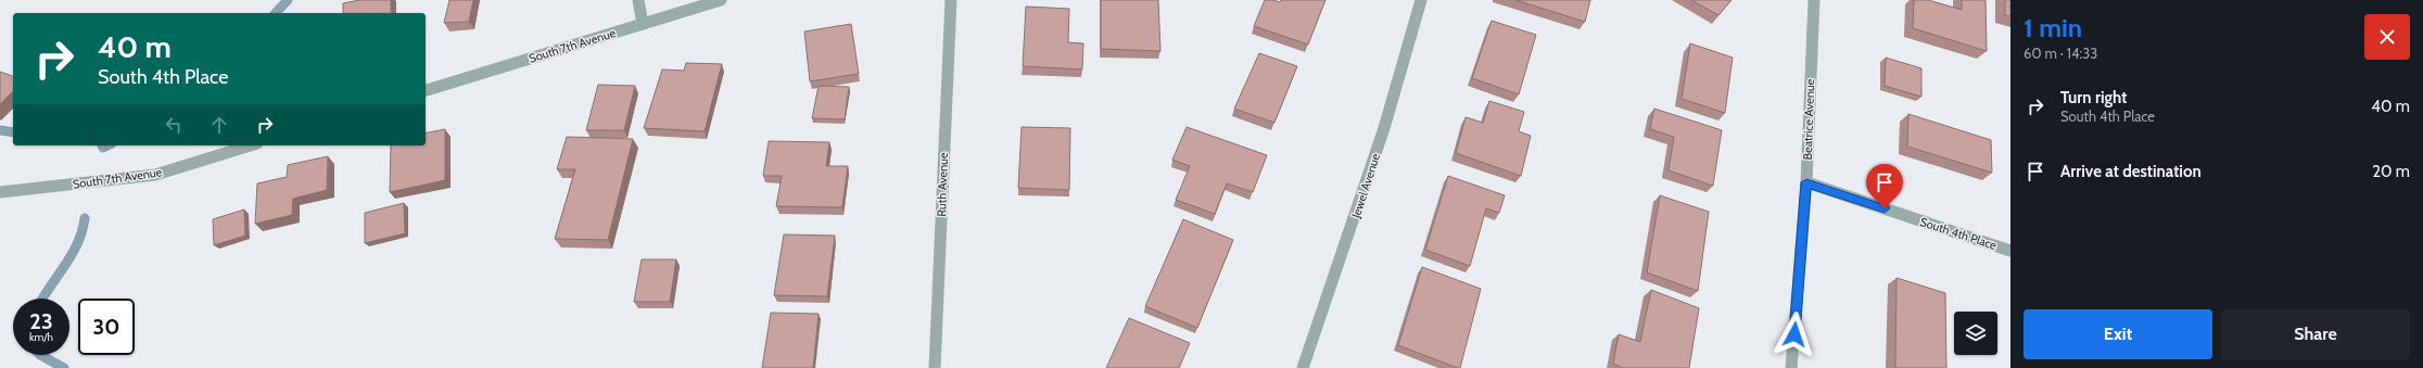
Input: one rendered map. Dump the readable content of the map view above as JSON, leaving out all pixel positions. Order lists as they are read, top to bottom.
{
  "streets": {
    "street": [
      "South 7th Avenue",
      "Beatrice Avenue",
      "Ruth Avenue",
      "Jewel Avenue",
      "South 4th Place"
    ]
  },
  "crossings": [
    ["Beatrice Avenue", "South 4th Place"]
  ],
  "page": {
    "heading": ["1 min", "60 m · 14:33"],
    "turn": ["40 m", "South 4th Place"],
    "list": [
      {
        "name": "Turn right",
        "note": "South 4th Place",
        "value": "40 m"
      },
      {
        "name": "Arrive at destination",
        "value": "20 m"
      }
    ],
    "speed": "23 km/h",
    "limit": "30",
    "buttons": ["Exit", "Share"]
  }
}
